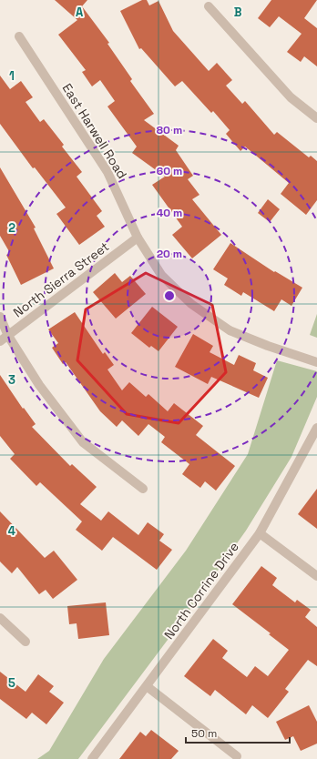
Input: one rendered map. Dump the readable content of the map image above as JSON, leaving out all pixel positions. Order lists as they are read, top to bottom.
{
  "streets": {
    "street": ["East Harwell Road", "North Sierra Street", "North Corrine Drive"]
  },
  "crossings": [
    ["East Harwell Road", "North Sierra Street"]
  ],
  "scale_bar": "50 m",
  "grid": {
    "columns": ["A", "B"],
    "rows": [
      "1",
      "2",
      "3",
      "4",
      "5"
    ]
  },
  "rings": [
    "80 m",
    "60 m",
    "40 m",
    "20 m"
  ]
}
